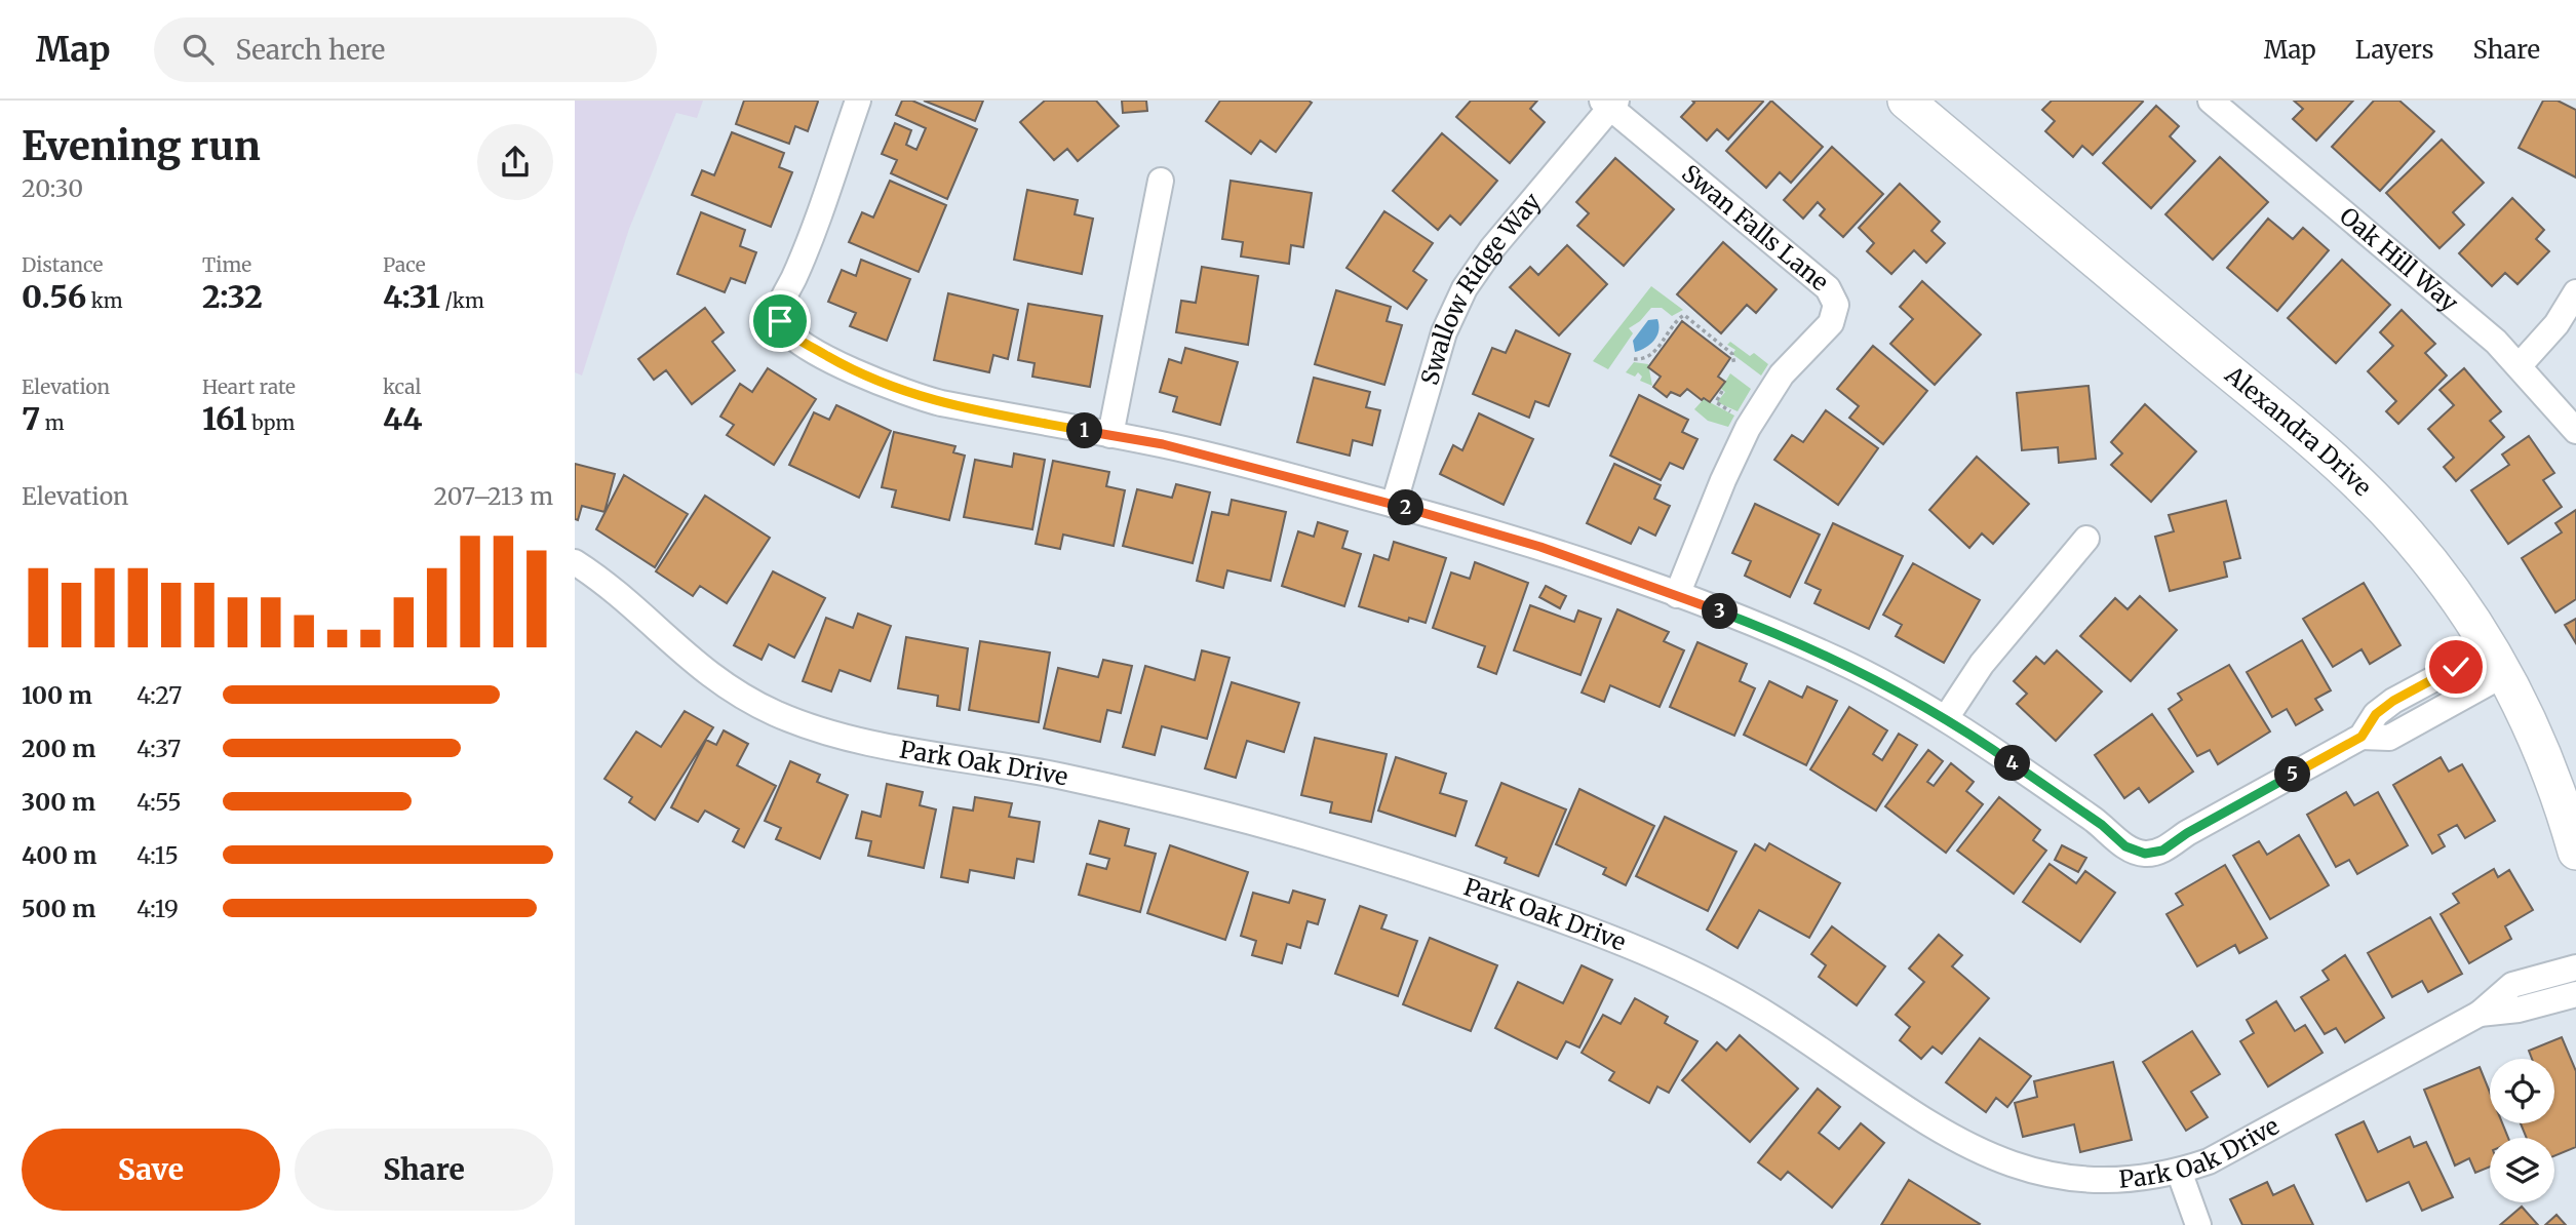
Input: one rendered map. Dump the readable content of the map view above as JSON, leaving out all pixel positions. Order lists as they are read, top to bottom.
{
  "streets": {
    "street": [
      "Swan Falls Lane",
      "Oak Hill Way",
      "Swallow Ridge Way",
      "Alexandra Drive",
      "Park Oak Drive"
    ]
  },
  "crossings": [
    ["Swan Falls Lane", "Swallow Ridge Way"]
  ],
  "page": {
    "header": "Map",
    "search": "Search here",
    "nav": ["Map", "Layers", "Share"],
    "heading": ["Evening run", "20:30"],
    "stats": [
      ["Distance", "0.56 km"],
      ["Time", "2:32"],
      ["Pace", "4:31 /km"],
      ["Elevation", "7 m"],
      ["Heart rate", "161 bpm"],
      ["kcal", "44"]
    ],
    "pins": [
      "1",
      "2",
      "3",
      "4",
      "5"
    ],
    "chart": ["Elevation", "207–213 m"],
    "list": [
      {
        "name": "100 m",
        "note": "4:27"
      },
      {
        "name": "200 m",
        "note": "4:37"
      },
      {
        "name": "300 m",
        "note": "4:55"
      },
      {
        "name": "400 m",
        "note": "4:15"
      },
      {
        "name": "500 m",
        "note": "4:19"
      }
    ],
    "buttons": ["Save", "Share"]
  }
}
